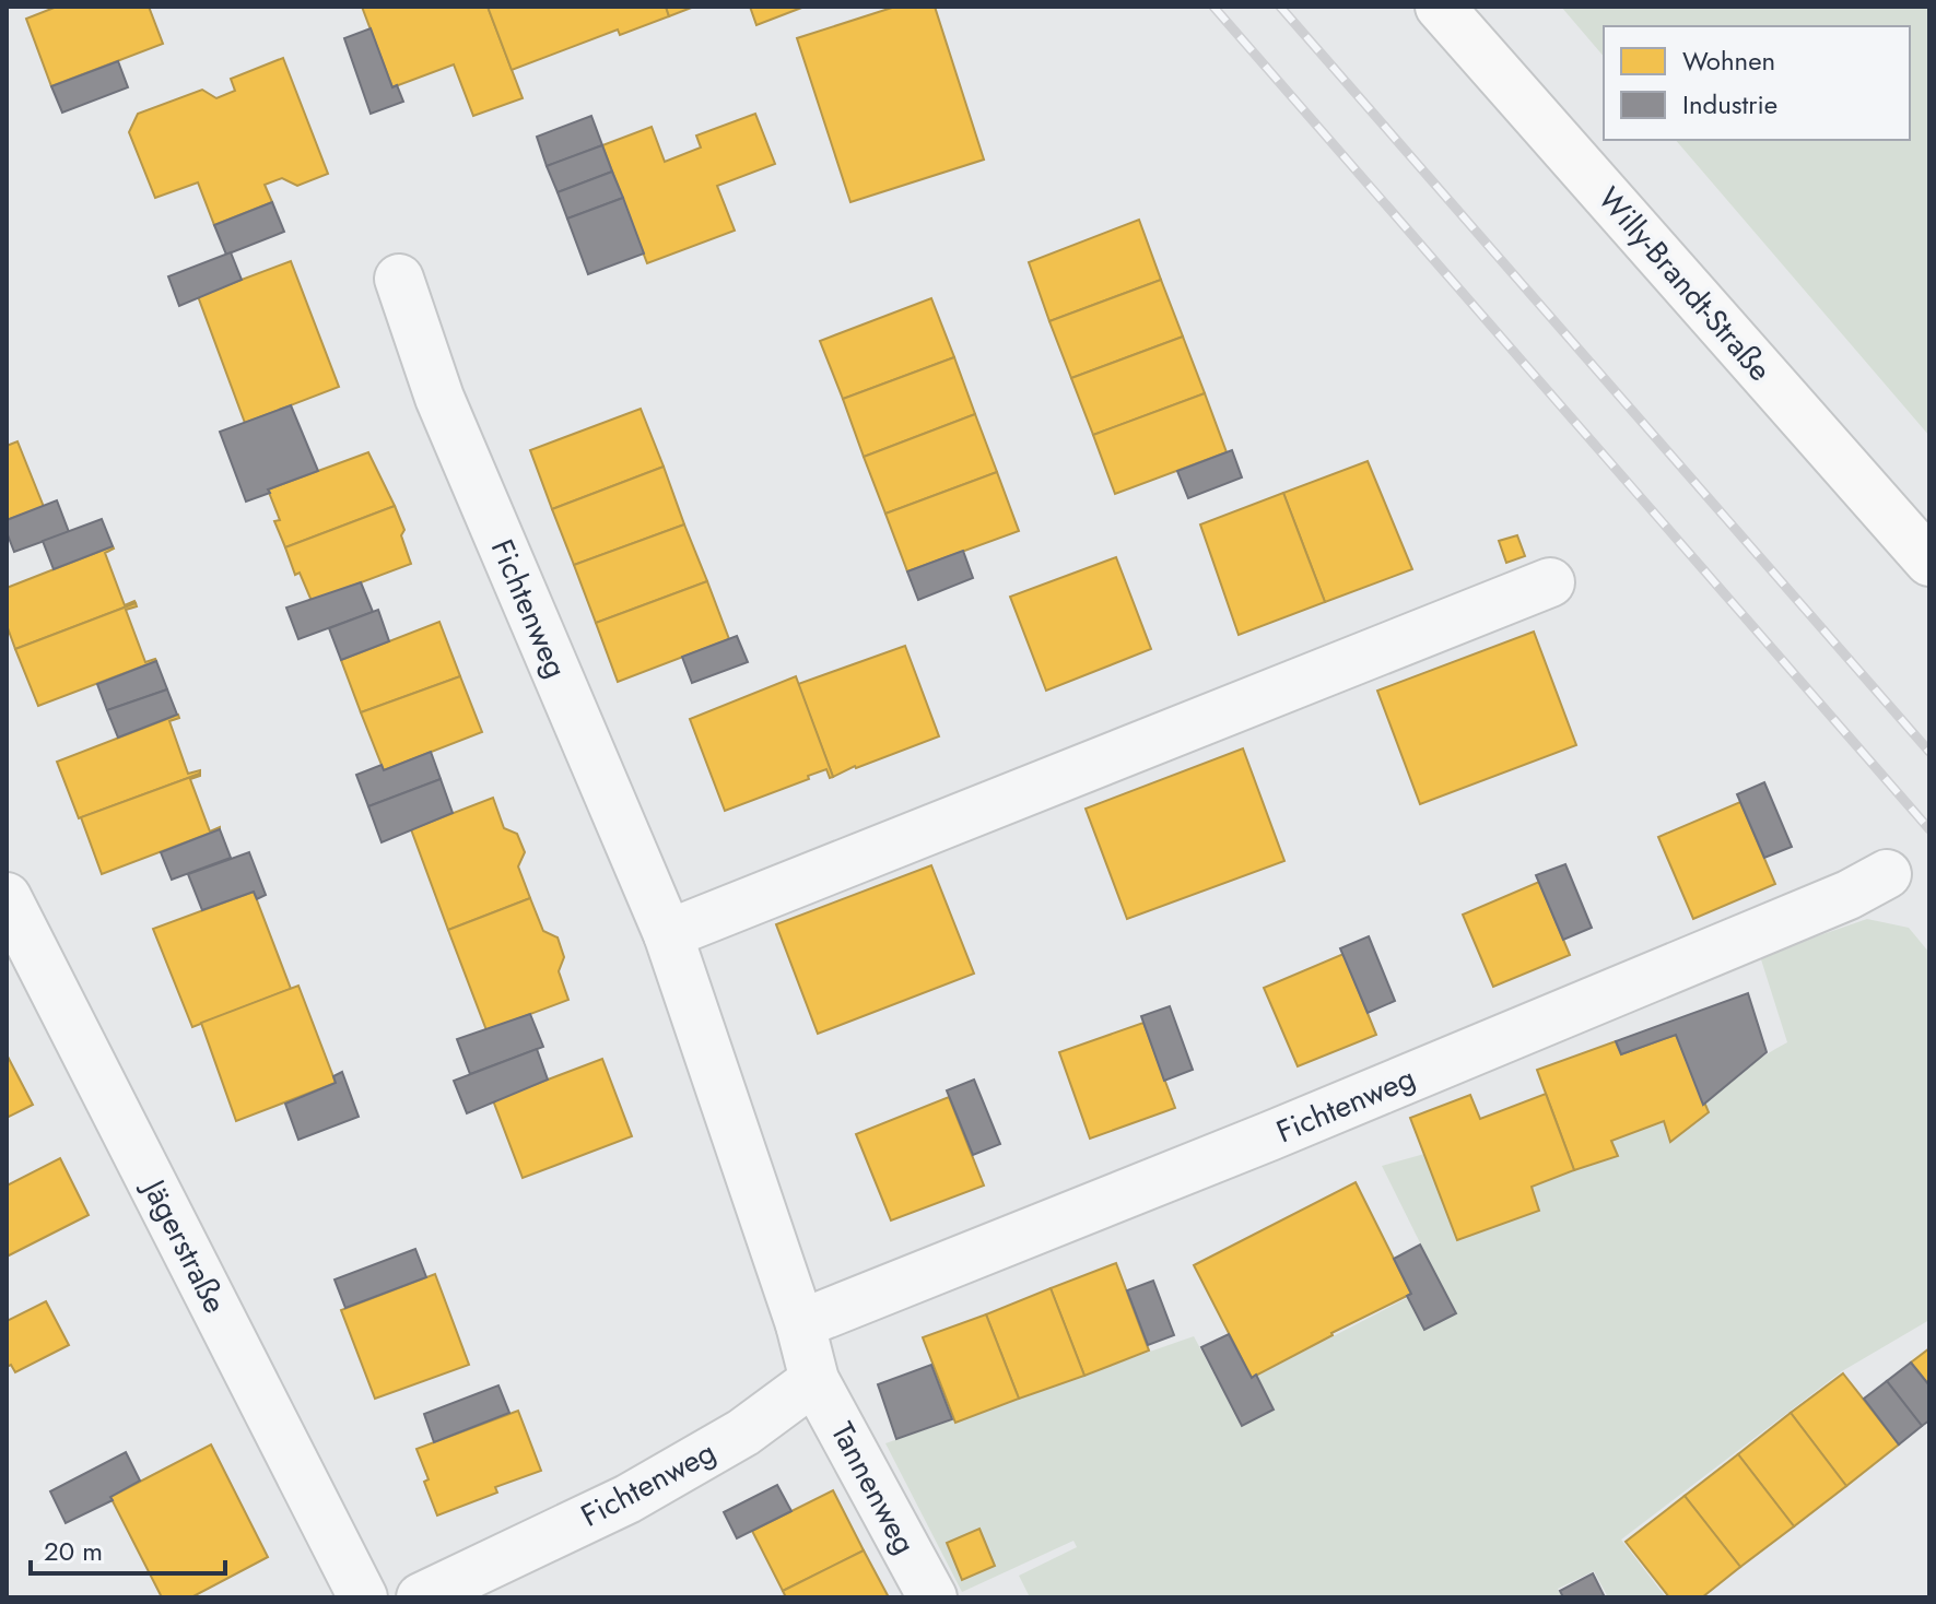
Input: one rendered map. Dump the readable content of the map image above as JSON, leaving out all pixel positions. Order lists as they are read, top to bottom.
{
  "streets": {
    "main road": ["Willy-Brandt-Straße"],
    "street": ["Fichtenweg", "Jägerstraße", "Tannenweg"]
  },
  "crossings": [
    ["Fichtenweg", "Tannenweg"]
  ],
  "legend": ["Wohnen", "Industrie"],
  "scale_bar": "20 m"
}
